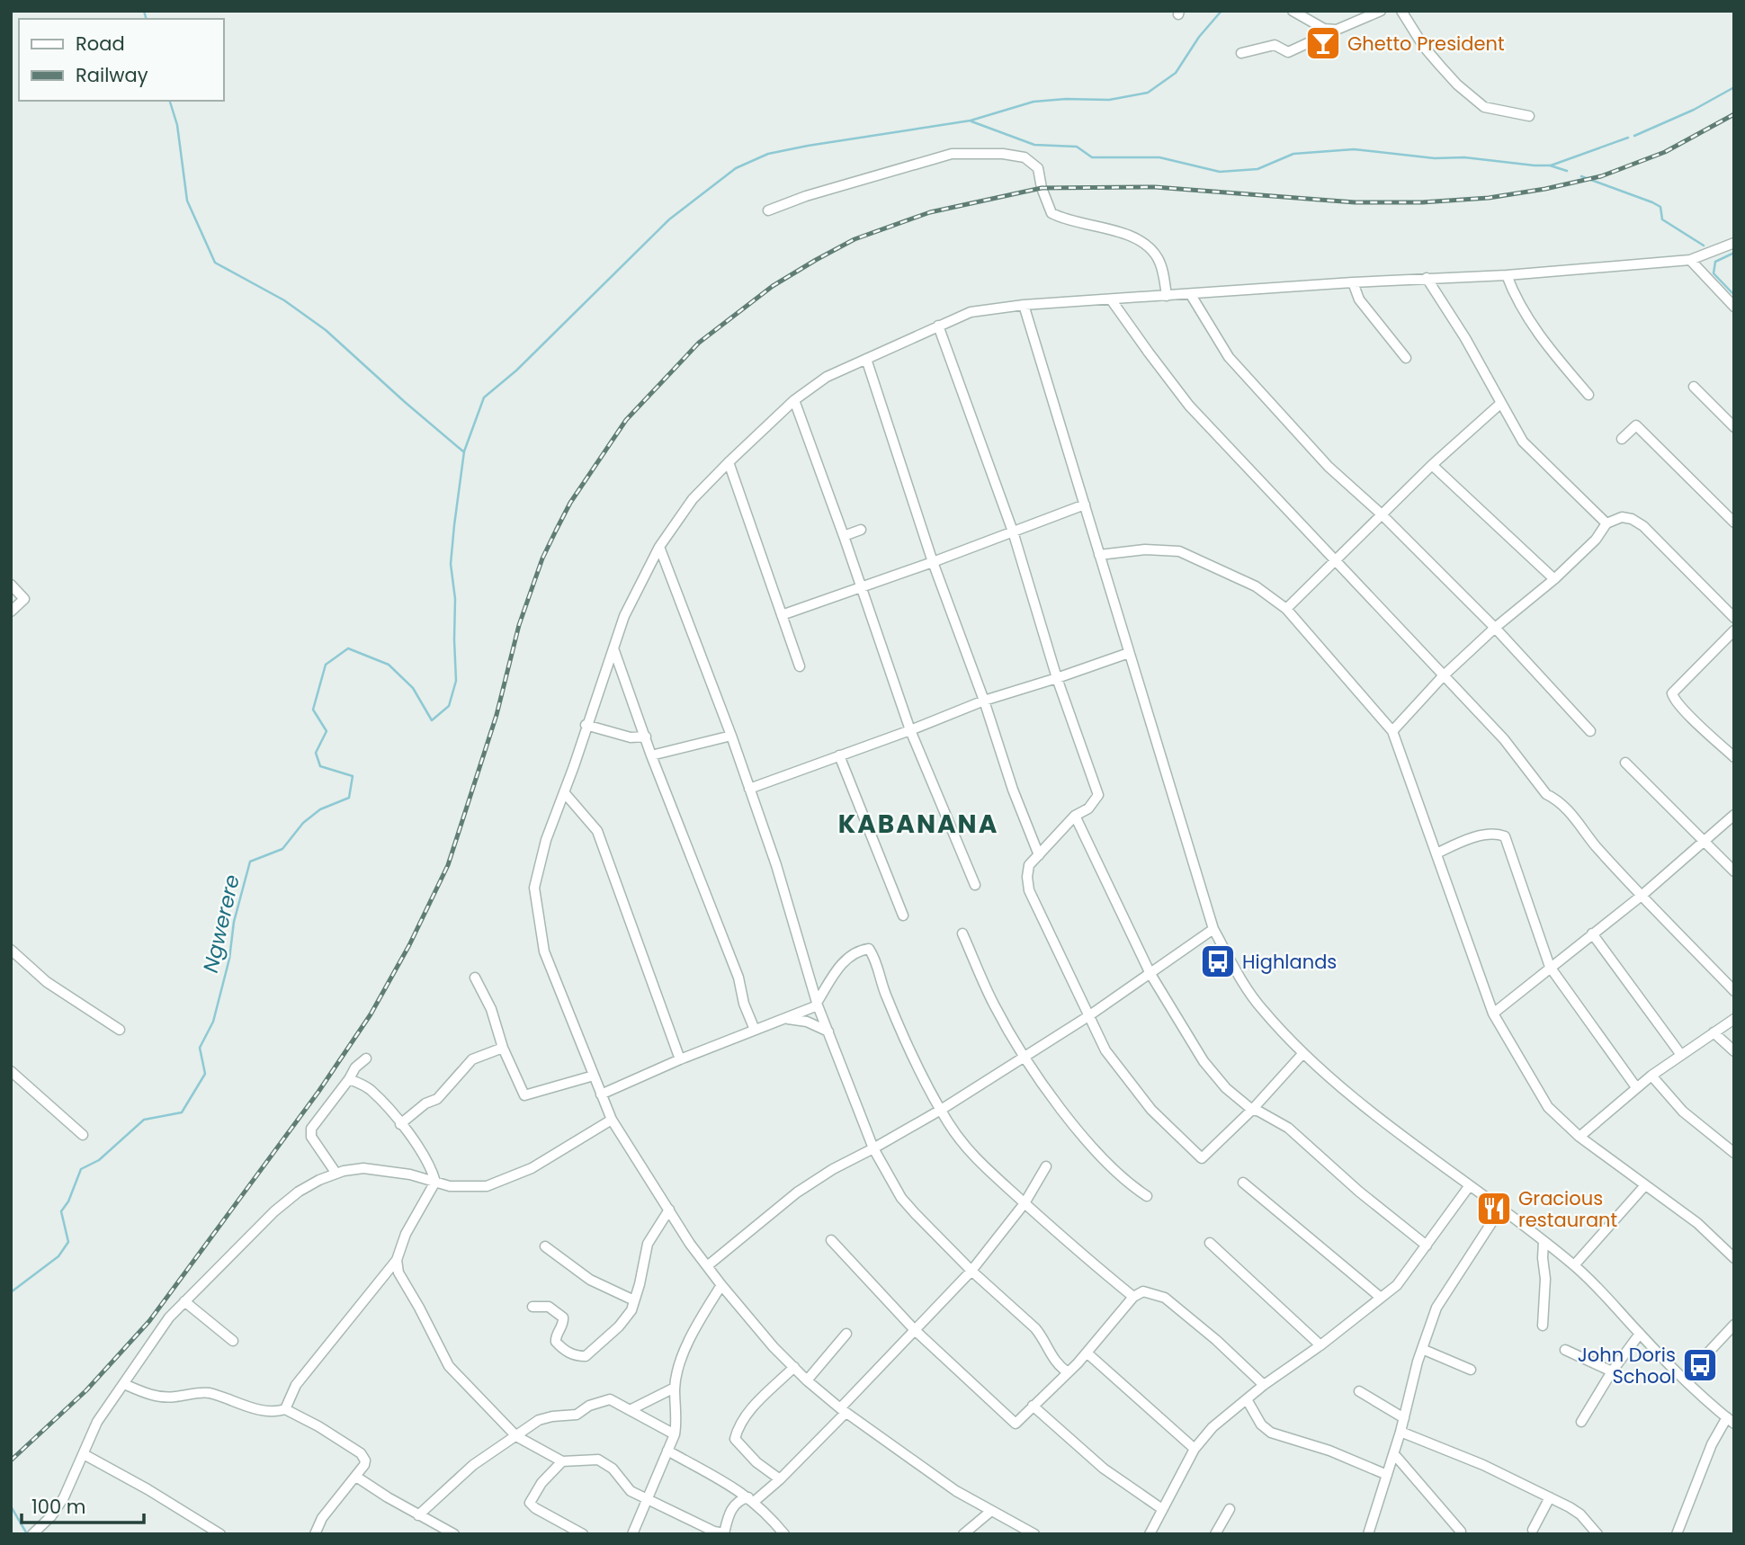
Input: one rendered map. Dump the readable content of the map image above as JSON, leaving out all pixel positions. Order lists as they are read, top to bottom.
{
  "districts": ["KABANANA"],
  "water": ["Ngwerere"],
  "places": {
    "bar": ["Ghetto President"],
    "bus stop": ["Highlands", "John Doris School"],
    "restaurant": ["Gracious restaurant"]
  },
  "legend": ["Road", "Railway"],
  "scale_bar": "100 m"
}
